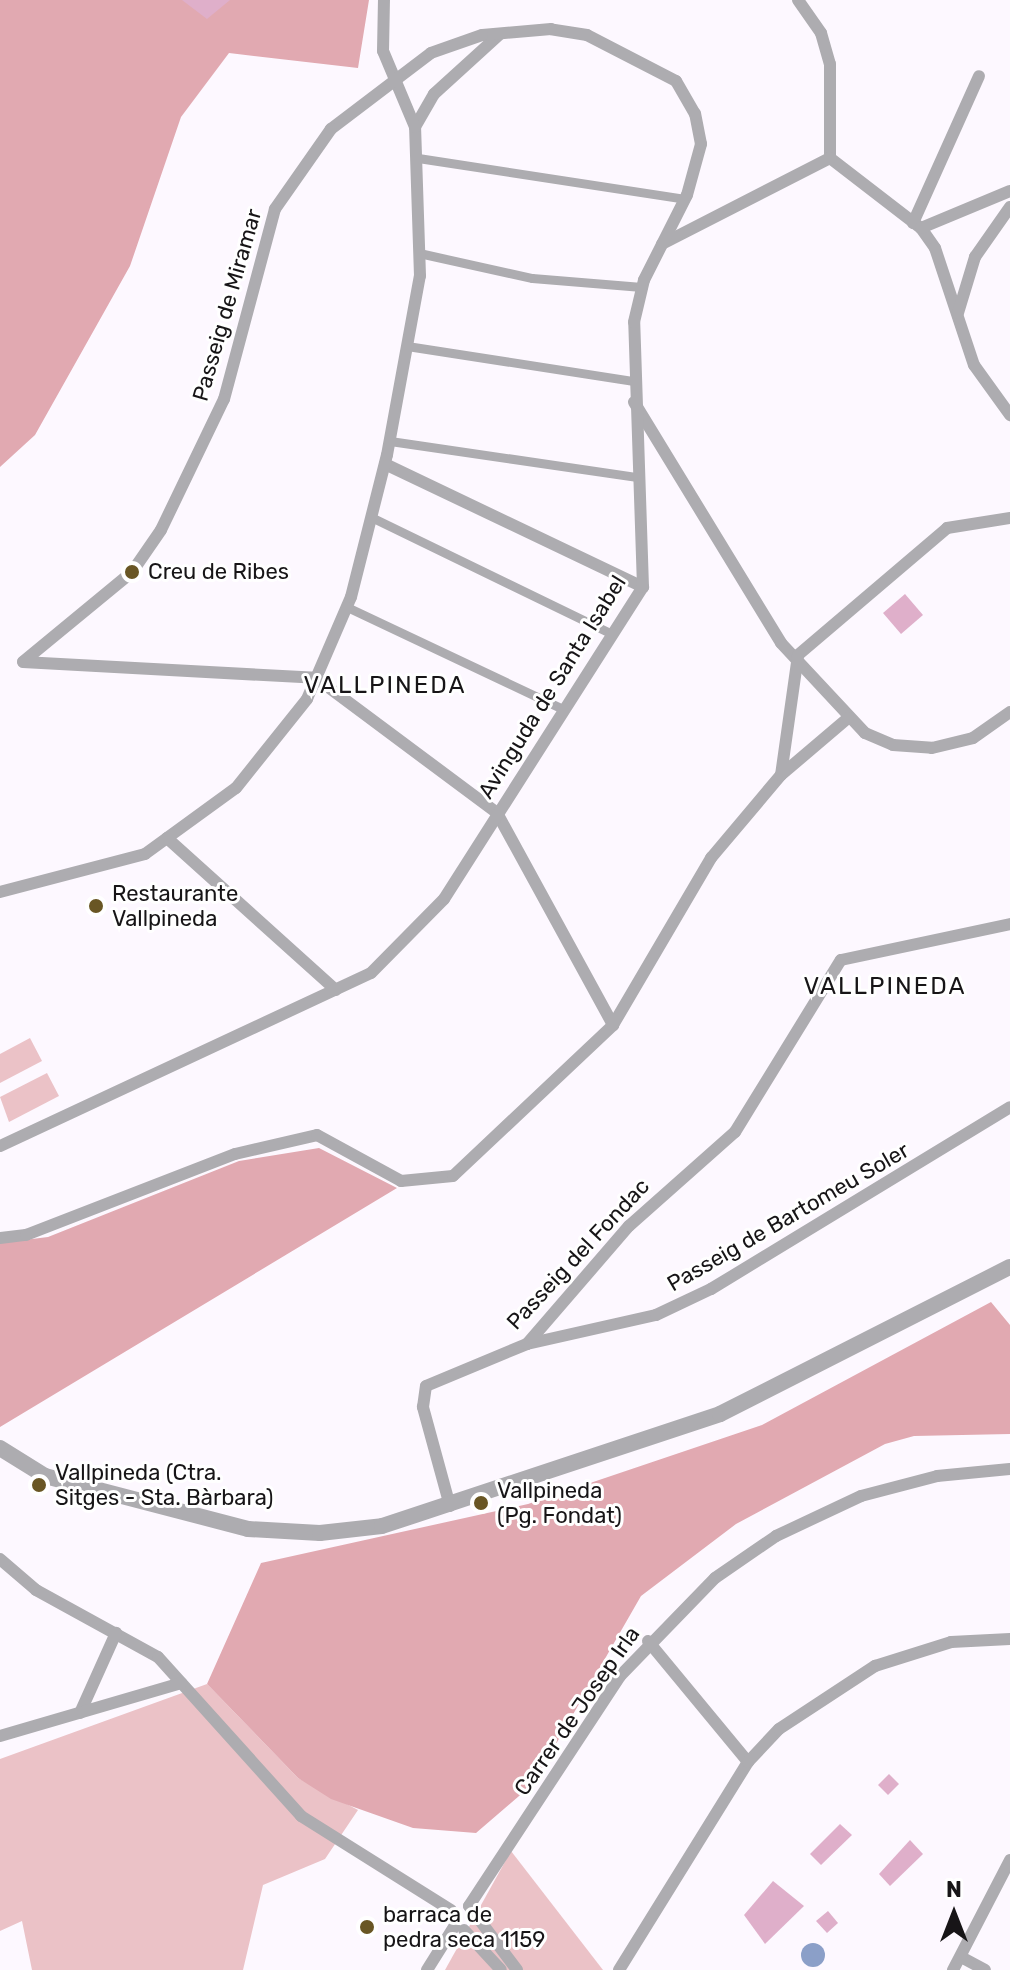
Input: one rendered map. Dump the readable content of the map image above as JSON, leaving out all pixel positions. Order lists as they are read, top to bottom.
{
  "streets": {
    "street": [
      "Passeig de Miramar",
      "Avinguda de Santa Isabel",
      "Passeig de Bartomeu Soler",
      "Passeig del Fondac",
      "Carrer de Josep Irla"
    ]
  },
  "crossings": [
    ["Passeig de Miramar", "Avinguda de Santa Isabel"],
    ["Passeig de Bartomeu Soler", "Passeig del Fondac"]
  ],
  "districts": ["VALLPINEDA", "VALLPINEDA"],
  "places": [
    "Creu de Ribes",
    "Restaurante Vallpineda",
    "Vallpineda (Ctra. Sitges - Sta. Bàrbara)",
    "Vallpineda (Pg. Fondat)",
    "barraca de pedra seca 1159"
  ],
  "north": "top"
}
